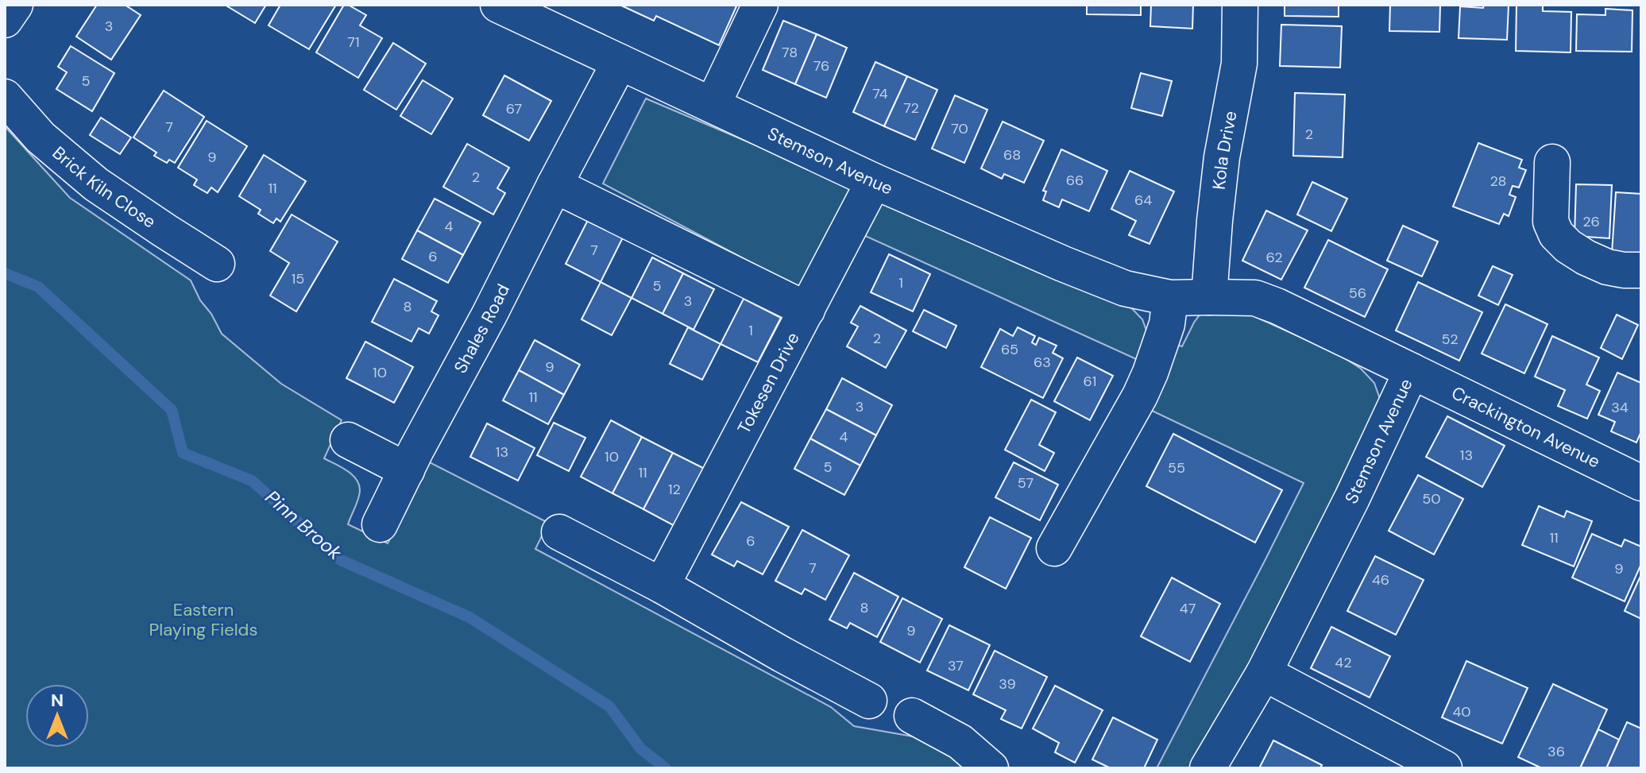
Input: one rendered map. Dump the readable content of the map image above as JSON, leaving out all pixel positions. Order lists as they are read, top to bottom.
{
  "streets": {
    "street": [
      "Kola Drive",
      "Stemson Avenue",
      "Brick Kiln Close",
      "Shales Road",
      "Tokesen Drive",
      "Crackington Avenue"
    ]
  },
  "crossings": [
    ["Kola Drive", "Stemson Avenue"],
    ["Stemson Avenue", "Shales Road"],
    ["Stemson Avenue", "Tokesen Drive"],
    ["Stemson Avenue", "Crackington Avenue"]
  ],
  "water": ["Pinn Brook"],
  "parks": ["Eastern Playing Fields"],
  "house_numbers": [
    "3",
    "71",
    "78",
    "76",
    "5",
    "74",
    "72",
    "67",
    "7",
    "70",
    "2",
    "68",
    "9",
    "2",
    "66",
    "28",
    "11",
    "64",
    "26",
    "4",
    "7",
    "6",
    "62",
    "15",
    "1",
    "5",
    "56",
    "3",
    "8",
    "1",
    "2",
    "52",
    "65",
    "63",
    "9",
    "10",
    "61",
    "11",
    "3",
    "34",
    "4",
    "13",
    "13",
    "10",
    "5",
    "55",
    "11",
    "57",
    "12",
    "50",
    "11",
    "6",
    "7",
    "9",
    "46",
    "8",
    "47",
    "9",
    "42",
    "37",
    "39",
    "40",
    "36"
  ],
  "north": "top"
}
